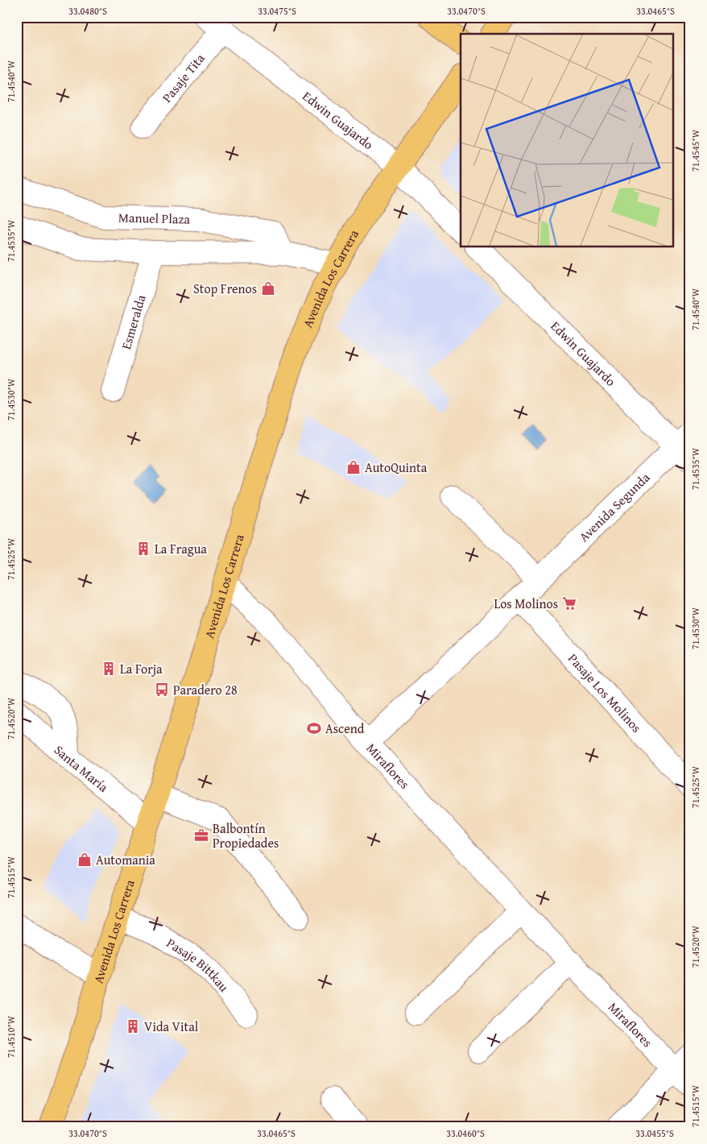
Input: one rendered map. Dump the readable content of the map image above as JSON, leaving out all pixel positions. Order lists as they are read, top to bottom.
{
  "streets": {
    "main road": ["Avenida Los Carrera"],
    "street": [
      "Pasaje Tita",
      "Edwin Guajardo",
      "Manuel Plaza",
      "Esmeralda",
      "Avenida Segunda",
      "Pasaje Los Molinos",
      "Miraflores",
      "Santa María",
      "Pasaje Bittkau"
    ]
  },
  "crossings": [
    ["Pasaje Tita", "Edwin Guajardo"],
    ["Edwin Guajardo", "Avenida Los Carrera"],
    ["Edwin Guajardo", "Avenida Segunda"],
    ["Avenida Los Carrera", "Miraflores"],
    ["Avenida Los Carrera", "Santa María"],
    ["Avenida Los Carrera", "Pasaje Bittkau"],
    ["Avenida Segunda", "Pasaje Los Molinos"],
    ["Avenida Segunda", "Miraflores"]
  ],
  "places": {
    "shop": ["Stop Frenos", "AutoQuinta", "Automania"],
    "building": ["La Fragua", "La Forja", "Vida Vital"],
    "supermarket": ["Los Molinos"],
    "bus stop": ["Paradero 28"],
    "sports": ["Ascend"],
    "office": ["Balbontín Propiedades"]
  },
  "coordinates": [
    "33.0480°S",
    "33.0475°S",
    "33.0470°S",
    "33.0465°S",
    "71.4540°W",
    "71.4545°W",
    "71.4535°W",
    "71.4530°W",
    "71.4525°W",
    "71.4520°W",
    "71.4515°W",
    "71.4510°W",
    "33.0460°S",
    "33.0455°S"
  ]
}
